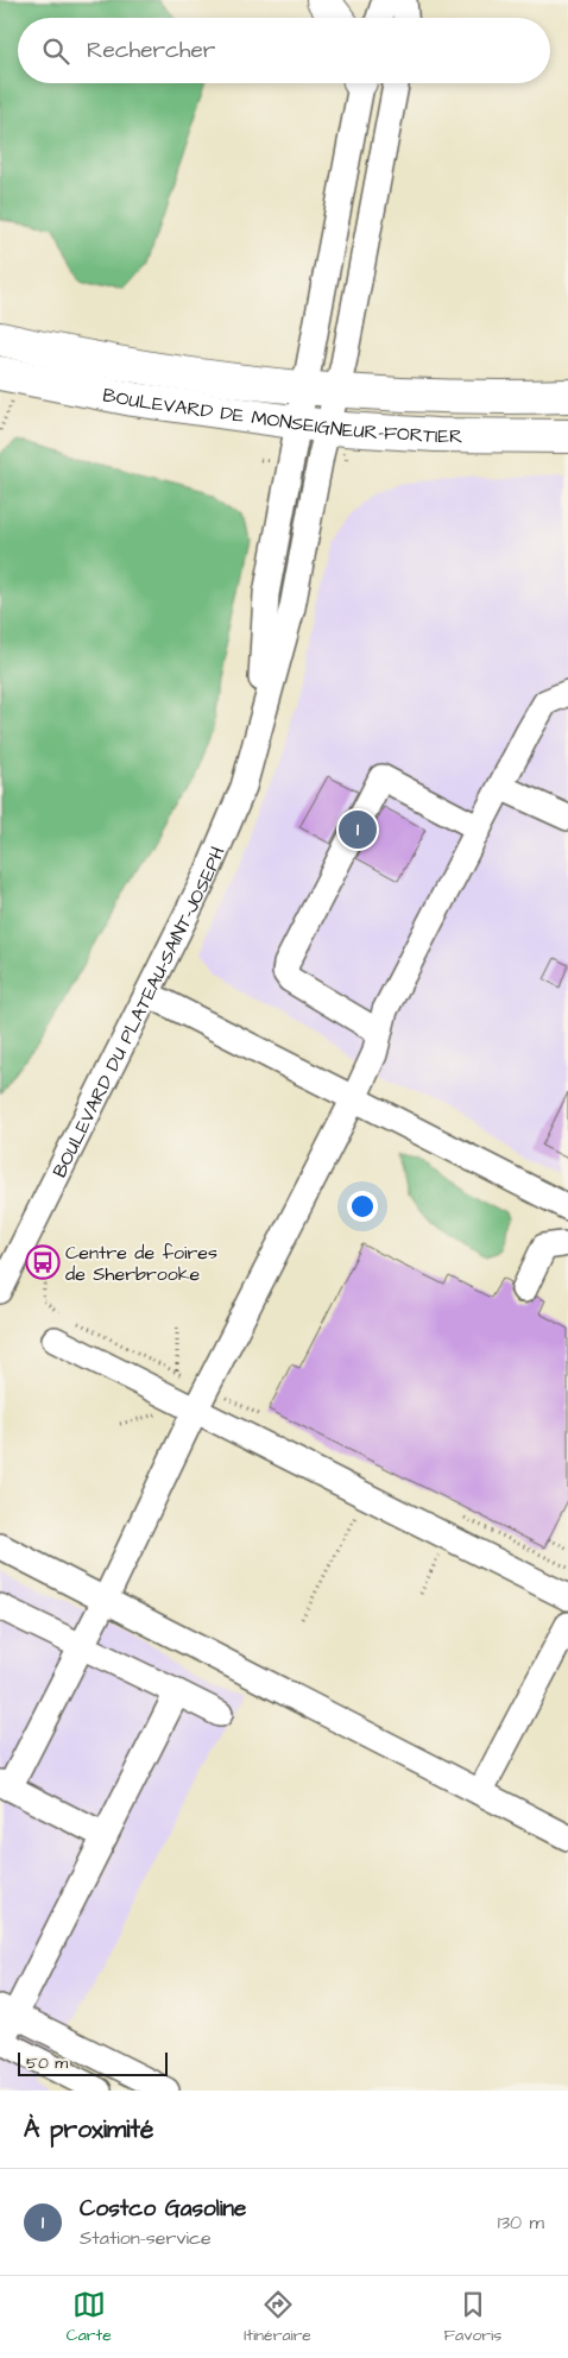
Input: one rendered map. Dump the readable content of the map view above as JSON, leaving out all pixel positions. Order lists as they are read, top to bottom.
{
  "streets": {
    "main road": ["BOULEVARD DE MONSEIGNEUR-FORTIER"],
    "street": ["BOULEVARD DU PLATEAU-SAINT-JOSEPH"]
  },
  "crossings": [
    ["BOULEVARD DE MONSEIGNEUR-FORTIER", "BOULEVARD DU PLATEAU-SAINT-JOSEPH"]
  ],
  "places": {
    "bus stop": ["Centre de foires de Sherbrooke"]
  },
  "scale_bar": "50 m",
  "page": {
    "search": "Rechercher",
    "pins": "1",
    "scale": "50 m",
    "heading": "À proximité",
    "list": [
      {
        "mark": "1",
        "name": "Costco Gasoline",
        "note": "Station-service",
        "value": "130 m"
      }
    ],
    "nav": ["Carte", "Itinéraire", "Favoris"]
  }
}
